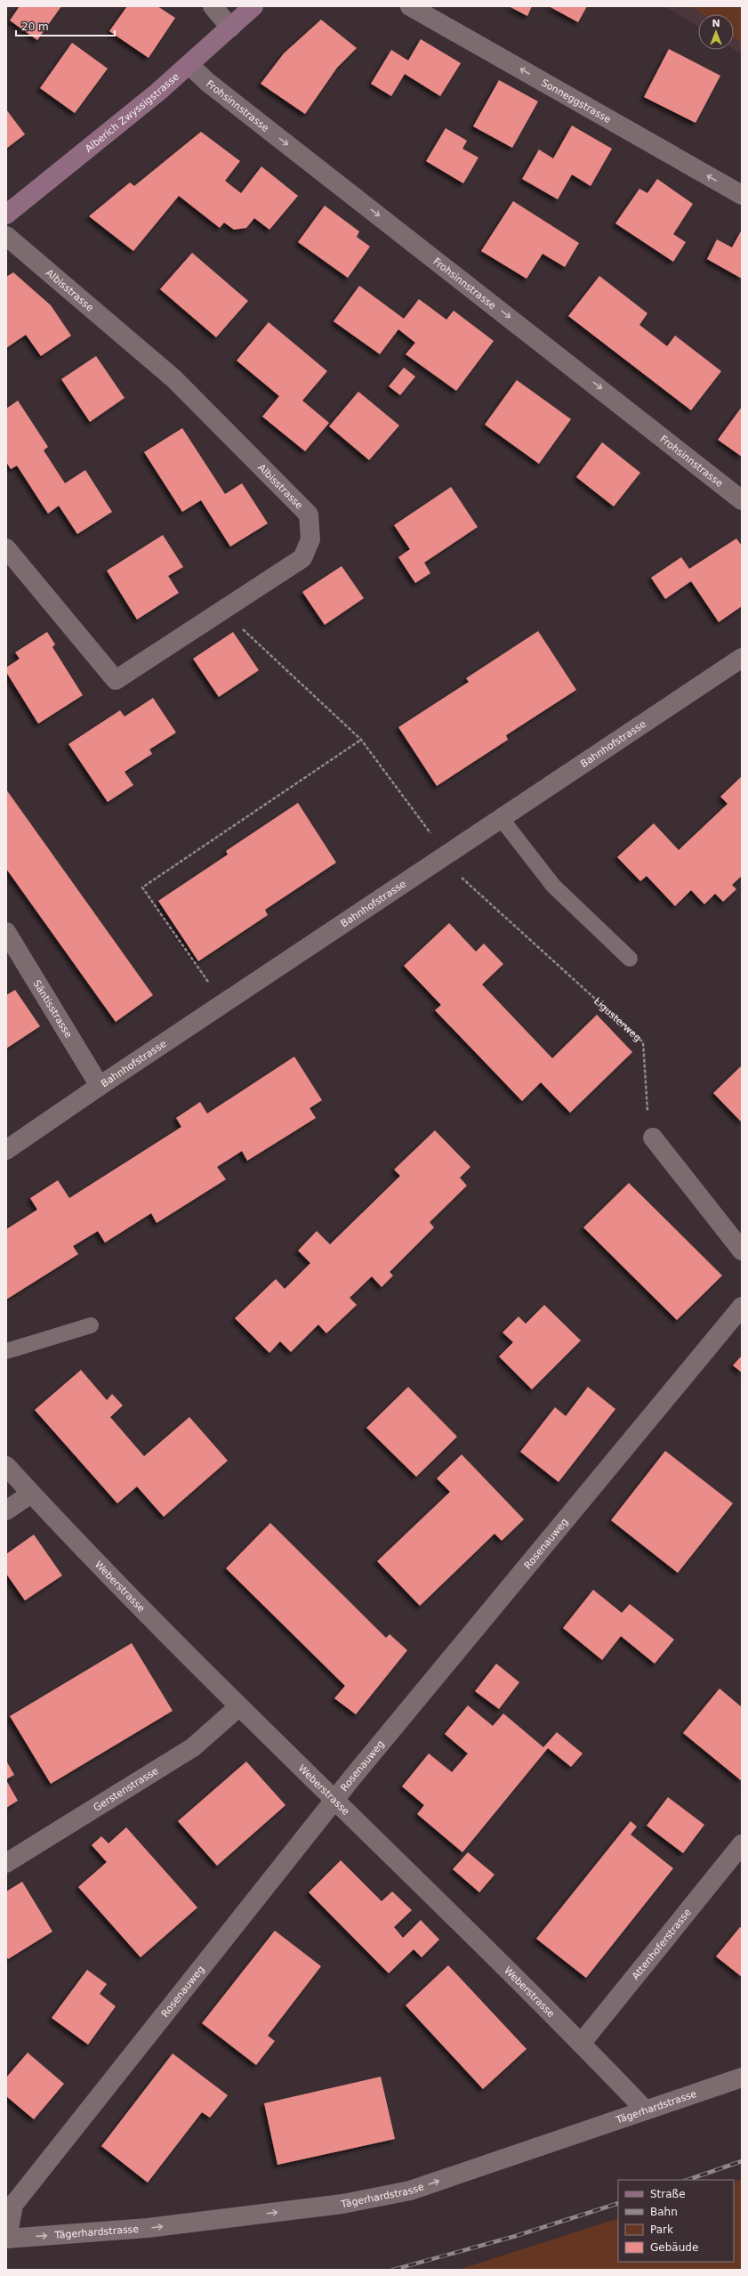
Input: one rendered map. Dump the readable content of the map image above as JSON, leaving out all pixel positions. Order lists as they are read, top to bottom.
{
  "streets": {
    "street": [
      "Sonneggstrasse",
      "Frohsinnstrasse",
      "Alberich Zwyssigstrasse",
      "Albisstrasse",
      "Bahnhofstrasse",
      "Säntisstrasse",
      "Rosenauweg",
      "Weberstrasse",
      "Gerstenstrasse",
      "Attenhoferstrasse",
      "Tägerhardstrasse"
    ],
    "path": ["Ligusterweg"]
  },
  "crossings": [
    ["Frohsinnstrasse", "Alberich Zwyssigstrasse"],
    ["Bahnhofstrasse", "Säntisstrasse"],
    ["Rosenauweg", "Weberstrasse"],
    ["Rosenauweg", "Tägerhardstrasse"],
    ["Weberstrasse", "Gerstenstrasse"],
    ["Weberstrasse", "Attenhoferstrasse"],
    ["Weberstrasse", "Tägerhardstrasse"]
  ],
  "one_way": ["Sonneggstrasse", "Frohsinnstrasse", "Tägerhardstrasse"],
  "legend": [
    "Straße",
    "Bahn",
    "Park",
    "Gebäude"
  ],
  "scale_bar": "20 m",
  "north": "top"
}
